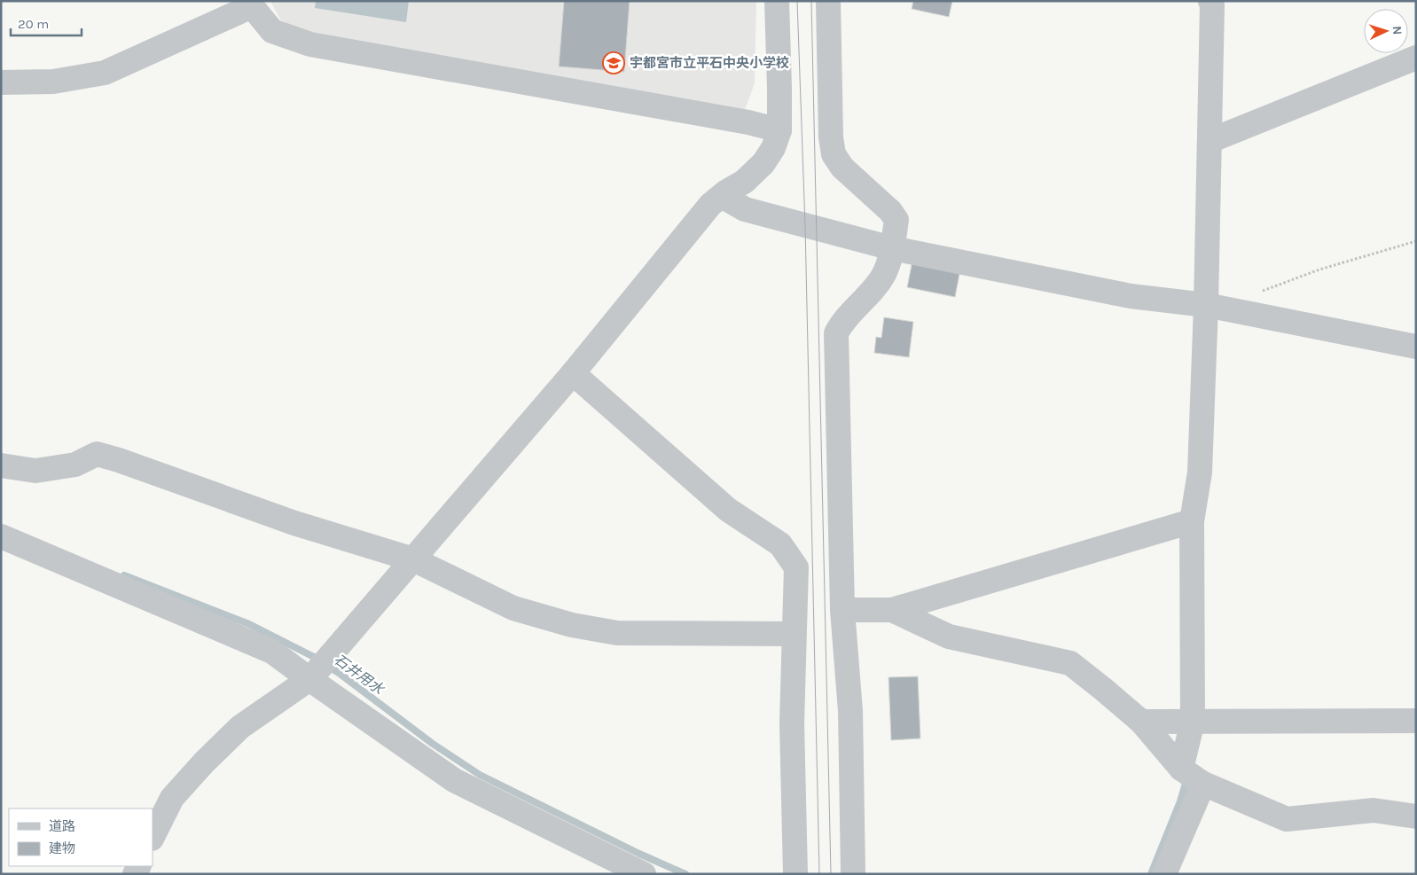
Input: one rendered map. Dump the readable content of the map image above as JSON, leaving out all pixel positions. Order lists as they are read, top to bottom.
{
  "water": ["石井用水"],
  "places": {
    "school or university": ["宇都宮市立平石中央小学校"]
  },
  "legend": ["道路", "建物"],
  "scale_bar": "20 m",
  "north": "right"
}
